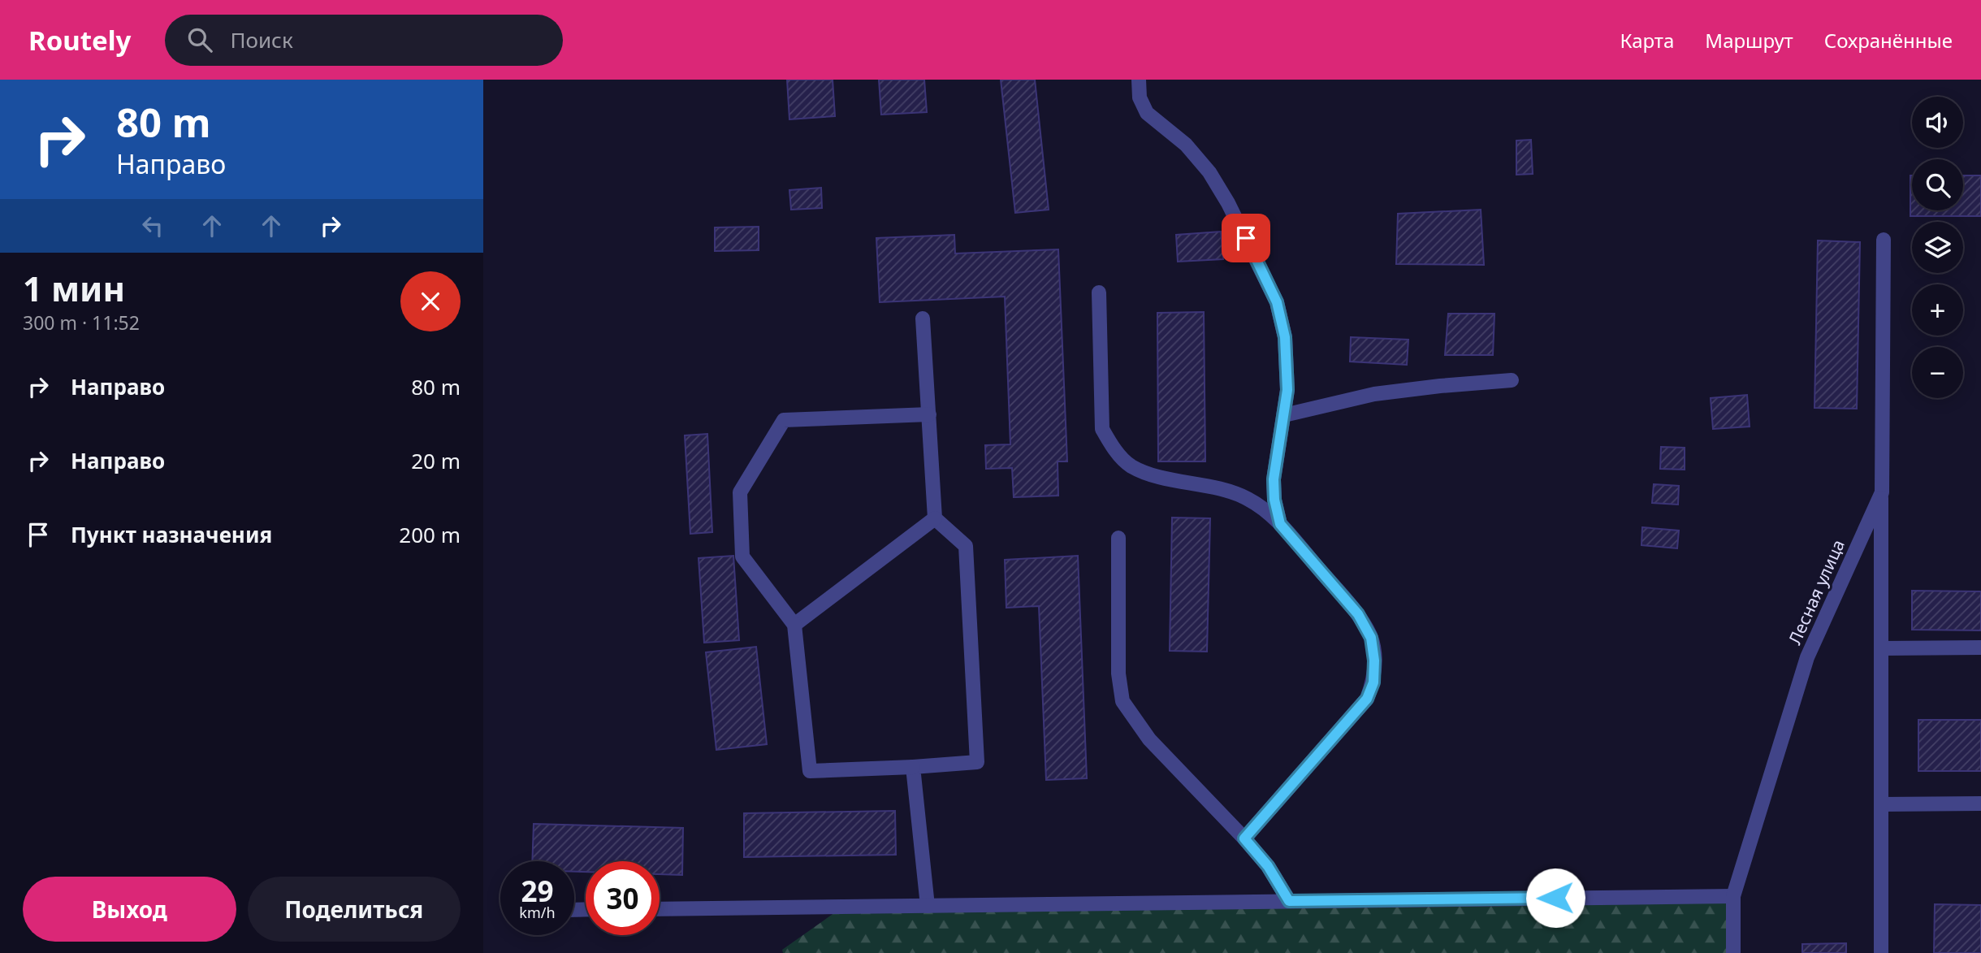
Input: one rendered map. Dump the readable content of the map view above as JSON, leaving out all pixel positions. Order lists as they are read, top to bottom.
{
  "streets": {
    "street": ["Лесная улица"]
  },
  "page": {
    "header": "Routely",
    "search": "Поиск",
    "nav": ["Карта", "Маршрут", "Сохранённые"],
    "turn": ["80 m", "Направо"],
    "map_buttons": ["+", "−"],
    "heading": ["1 мин", "300 m · 11:52"],
    "list": [
      {
        "name": "Направо",
        "value": "80 m"
      },
      {
        "name": "Направо",
        "value": "20 m"
      },
      {
        "name": "Пункт назначения",
        "value": "200 m"
      }
    ],
    "speed": "29 km/h",
    "limit": "30",
    "buttons": ["Выход", "Поделиться"]
  }
}
